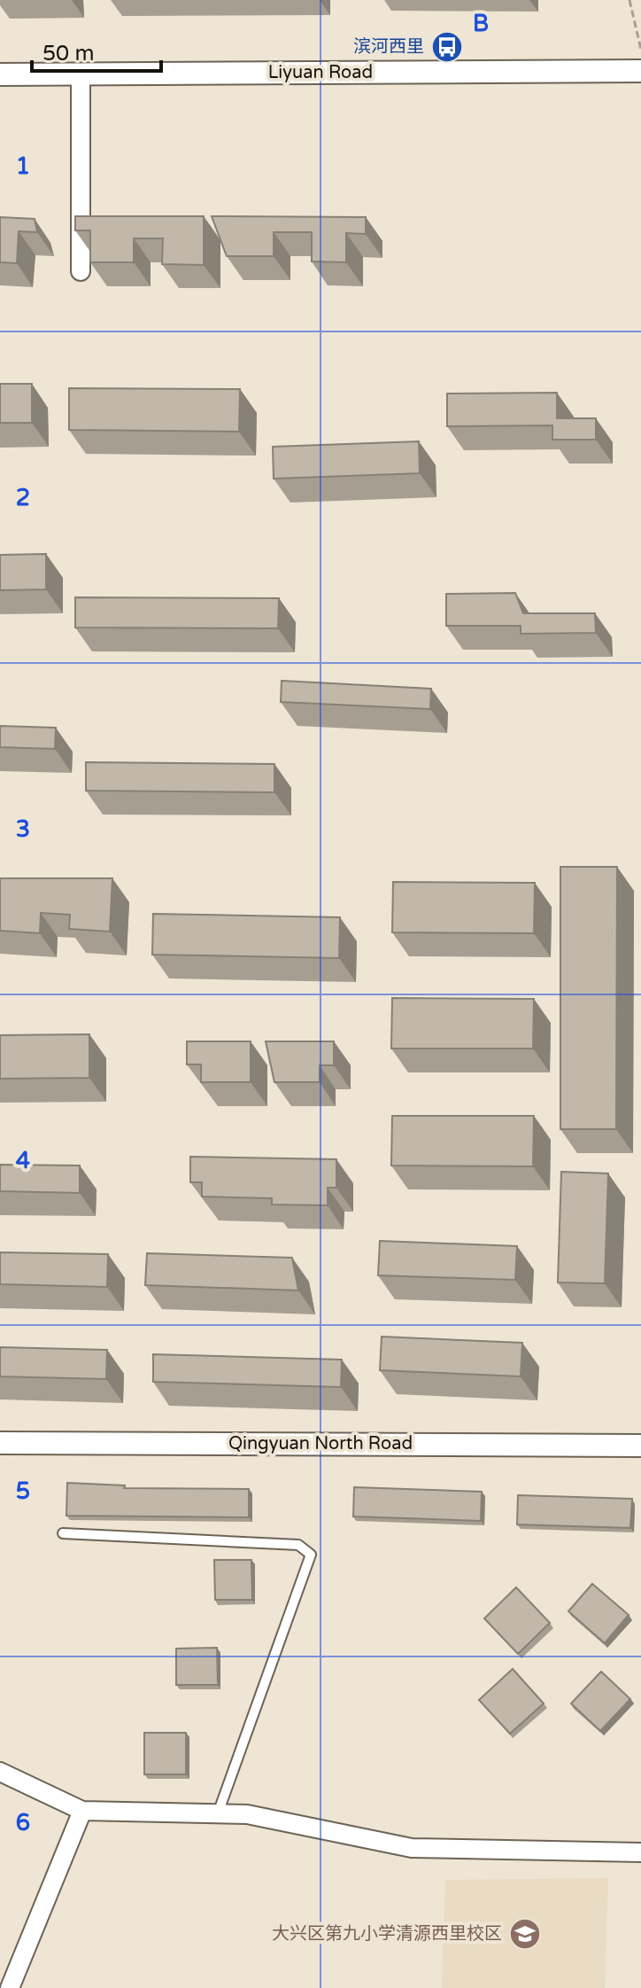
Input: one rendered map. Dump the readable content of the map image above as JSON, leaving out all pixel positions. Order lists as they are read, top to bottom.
{
  "streets": {
    "street": ["Liyuan Road", "Qingyuan North Road"]
  },
  "places": {
    "bus stop": ["滨河西里"],
    "school or university": ["大兴区第九小学清源西里校区"]
  },
  "scale_bar": "50 m",
  "grid": {
    "columns": ["B"],
    "rows": [
      "1",
      "2",
      "3",
      "4",
      "5",
      "6"
    ]
  }
}
